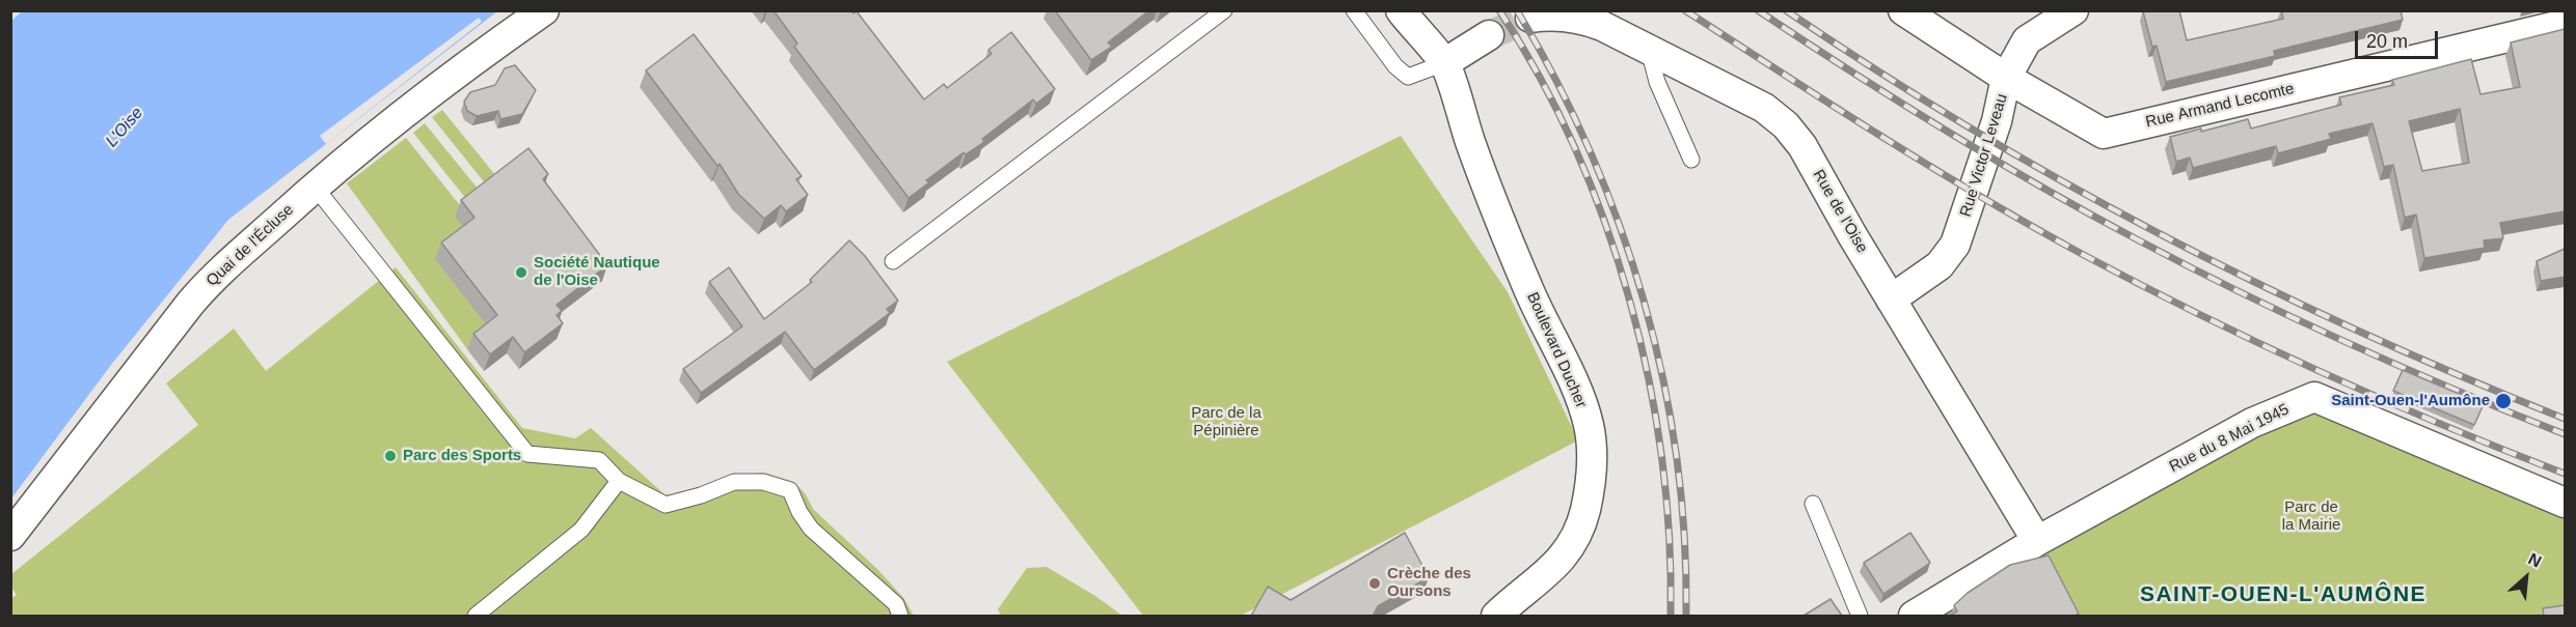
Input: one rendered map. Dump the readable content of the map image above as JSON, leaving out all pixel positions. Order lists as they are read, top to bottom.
{
  "streets": {
    "street": [
      "Rue Armand Lecomte",
      "Rue Victor Leveau",
      "Rue de l'Oise",
      "Quai de l'Écluse",
      "Boulevard Ducher",
      "Rue du 8 Mai 1945"
    ]
  },
  "crossings": [
    ["Rue Armand Lecomte", "Rue Victor Leveau"],
    ["Rue Victor Leveau", "Rue de l'Oise"],
    ["Rue de l'Oise", "Rue du 8 Mai 1945"]
  ],
  "districts": ["SAINT-OUEN-L'AUMÔNE"],
  "water": ["L'Oise"],
  "parks": ["Parc de la Pépinière", "Parc de la Mairie"],
  "places": [
    "Société Nautique de l'Oise",
    "Saint-Ouen-l'Aumône",
    "Parc des Sports",
    "Crèche des Oursons"
  ],
  "scale_bar": "20 m",
  "north": "top right"
}
